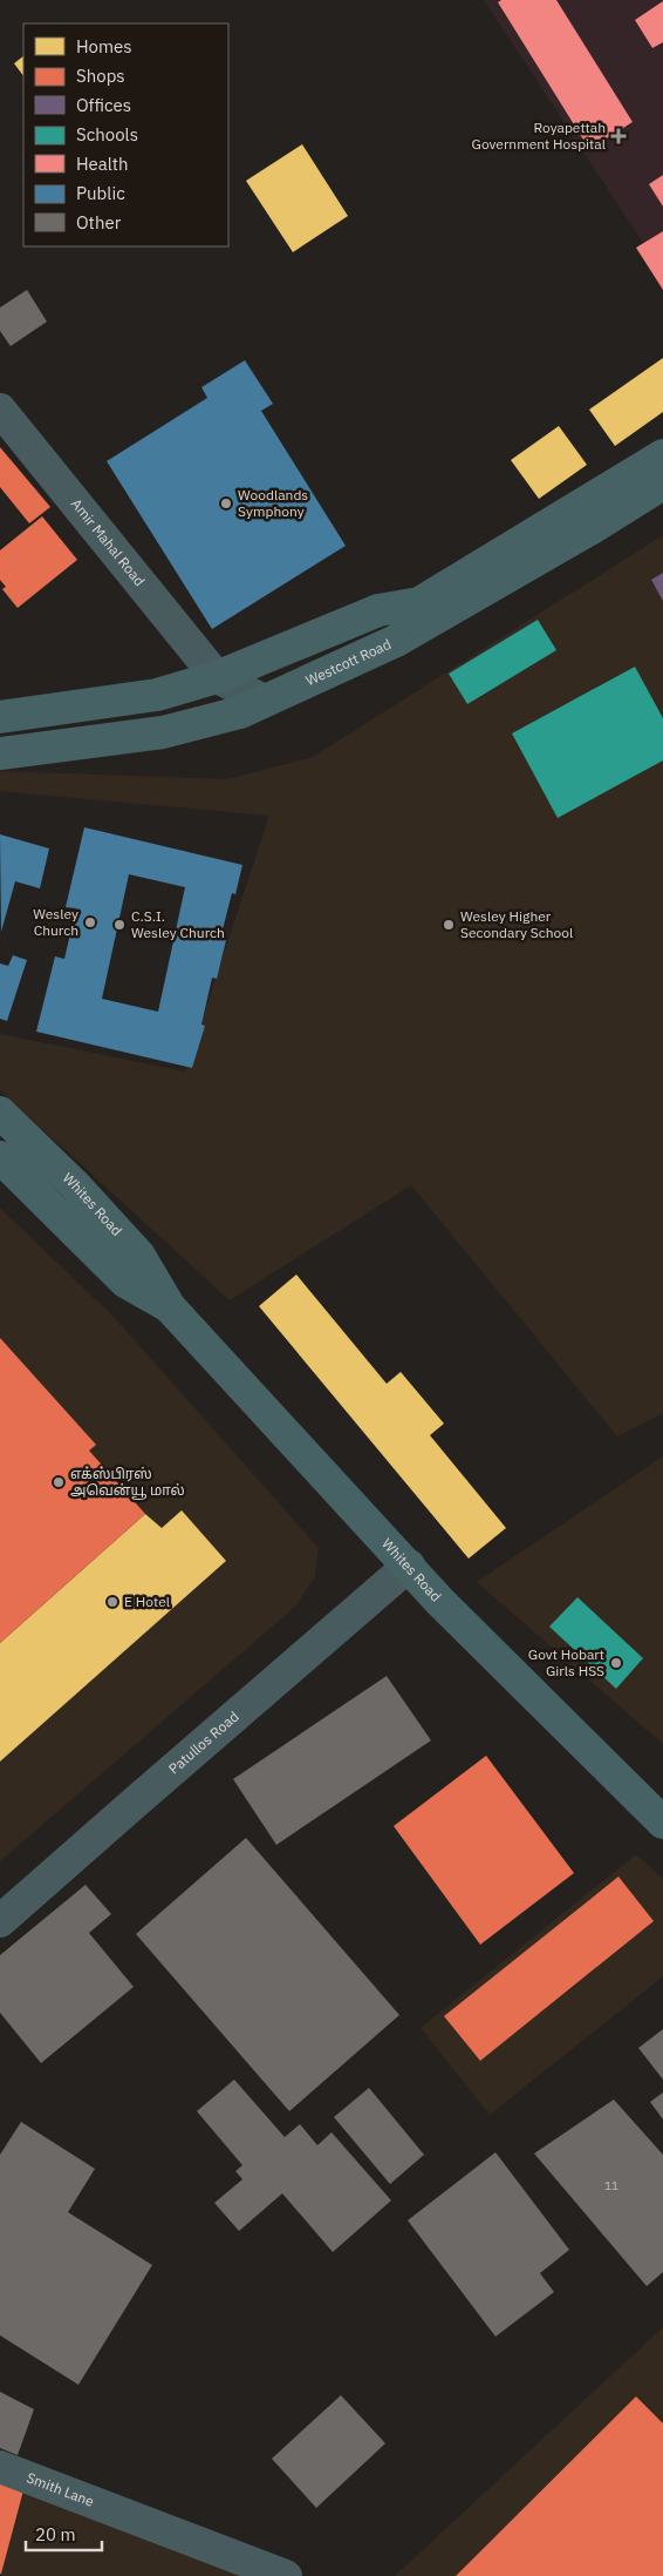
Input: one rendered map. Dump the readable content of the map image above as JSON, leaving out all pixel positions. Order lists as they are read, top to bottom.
{
  "streets": {
    "main road": ["Westcott Road", "Whites Road"],
    "street": ["Amir Mahal Road", "Patullos Road", "Smith Lane"]
  },
  "crossings": [
    ["Whites Road", "Patullos Road"]
  ],
  "places": {
    "health": ["Royapettah Government Hospital"],
    "other": [
      "Woodlands Symphony",
      "Wesley Church",
      "C.S.I. Wesley Church",
      "Wesley Higher Secondary School",
      "எக்ஸ்பிரஸ் அவென்யூ மால்",
      "E Hotel",
      "Govt Hobart Girls HSS"
    ]
  },
  "house_numbers": ["11"],
  "legend": [
    "Homes",
    "Shops",
    "Offices",
    "Schools",
    "Health",
    "Public",
    "Other"
  ],
  "scale_bar": "20 m"
}
